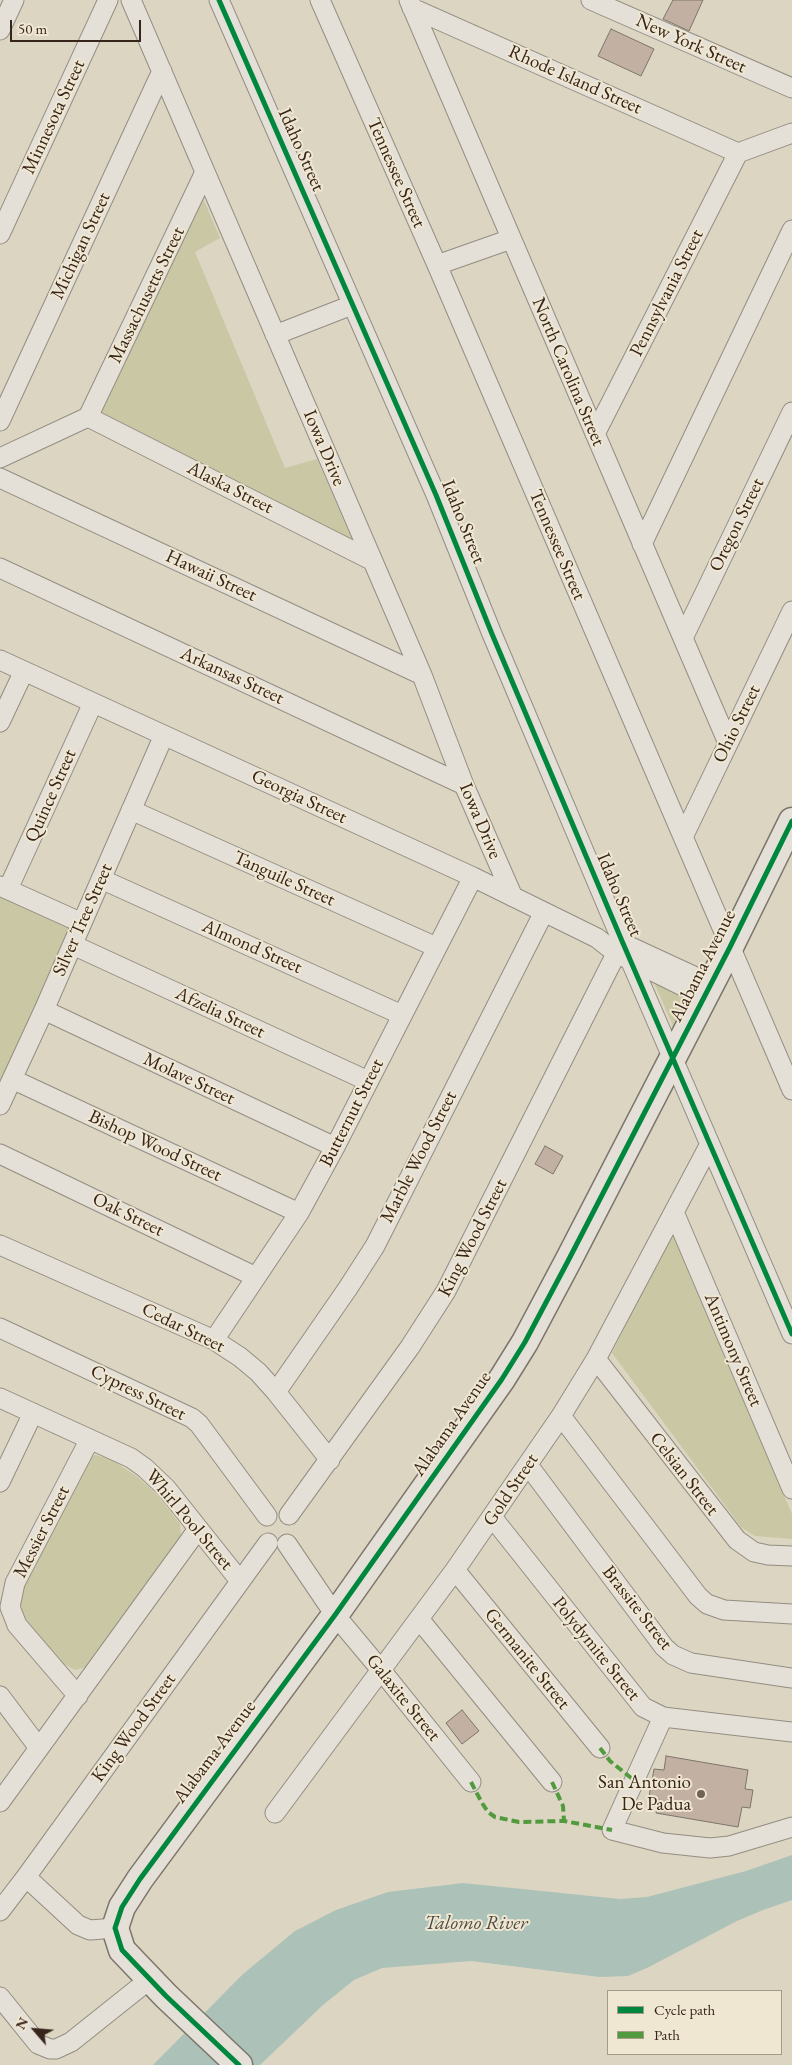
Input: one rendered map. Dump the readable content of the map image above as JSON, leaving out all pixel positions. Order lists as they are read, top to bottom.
{
  "streets": {
    "street": [
      "New York Street",
      "Rhode Island Street",
      "Minnesota Street",
      "Idaho Street",
      "Tennessee Street",
      "Michigan Street",
      "Pennsylvania Street",
      "Massachusetts Street",
      "North Carolina Street",
      "Iowa Drive",
      "Alaska Street",
      "Oregon Street",
      "Hawaii Street",
      "Arkansas Street",
      "Ohio Street",
      "Quince Street",
      "Georgia Street",
      "Tanguile Street",
      "Silver Tree Street",
      "Almond Street",
      "Alabama Avenue",
      "Afzelia Street",
      "Molave Street",
      "Butternut Street",
      "Bishop Wood Street",
      "Marble Wood Street",
      "Oak Street",
      "King Wood Street",
      "Cedar Street",
      "Antimony Street",
      "Cypress Street",
      "Celsian Street",
      "Gold Street",
      "Whirl Pool Street",
      "Messier Street",
      "Brassite Street",
      "Polydymite Street",
      "Germanite Street",
      "Galaxite Street"
    ]
  },
  "crossings": [
    ["Rhode Island Street", "Pennsylvania Street"],
    ["Rhode Island Street", "North Carolina Street"],
    ["Idaho Street", "Georgia Street"],
    ["Idaho Street", "Alabama Avenue"],
    ["Idaho Street", "King Wood Street"],
    ["Idaho Street", "Gold Street"],
    ["Tennessee Street", "Ohio Street"],
    ["Tennessee Street", "Alabama Avenue"],
    ["Michigan Street", "Iowa Drive"],
    ["Pennsylvania Street", "North Carolina Street"],
    ["Massachusetts Street", "Iowa Drive"],
    ["Massachusetts Street", "Alaska Street"],
    ["North Carolina Street", "Oregon Street"],
    ["North Carolina Street", "Ohio Street"],
    ["Iowa Drive", "Alaska Street"],
    ["Iowa Drive", "Hawaii Street"],
    ["Iowa Drive", "Arkansas Street"],
    ["Iowa Drive", "Georgia Street"],
    ["Quince Street", "Georgia Street"],
    ["Georgia Street", "Silver Tree Street"],
    ["Georgia Street", "Alabama Avenue"],
    ["Georgia Street", "Butternut Street"],
    ["Georgia Street", "Marble Wood Street"],
    ["Georgia Street", "King Wood Street"],
    ["Tanguile Street", "Silver Tree Street"],
    ["Tanguile Street", "Butternut Street"],
    ["Silver Tree Street", "Almond Street"],
    ["Silver Tree Street", "Afzelia Street"],
    ["Silver Tree Street", "Molave Street"],
    ["Silver Tree Street", "Bishop Wood Street"],
    ["Almond Street", "Butternut Street"],
    ["Alabama Avenue", "Galaxite Street"],
    ["Afzelia Street", "Butternut Street"],
    ["Molave Street", "Butternut Street"],
    ["Butternut Street", "Bishop Wood Street"],
    ["Butternut Street", "Oak Street"],
    ["Butternut Street", "Cedar Street"],
    ["Marble Wood Street", "Cedar Street"],
    ["King Wood Street", "Cedar Street"],
    ["King Wood Street", "Cypress Street"],
    ["King Wood Street", "Whirl Pool Street"],
    ["Antimony Street", "Gold Street"],
    ["Celsian Street", "Gold Street"],
    ["Gold Street", "Brassite Street"],
    ["Gold Street", "Polydymite Street"],
    ["Gold Street", "Germanite Street"],
    ["Gold Street", "Galaxite Street"],
    ["Whirl Pool Street", "Messier Street"]
  ],
  "water": ["Talomo River"],
  "places": ["San Antonio De Padua"],
  "legend": ["Cycle path", "Path"],
  "scale_bar": "50 m",
  "north": "top left"
}
